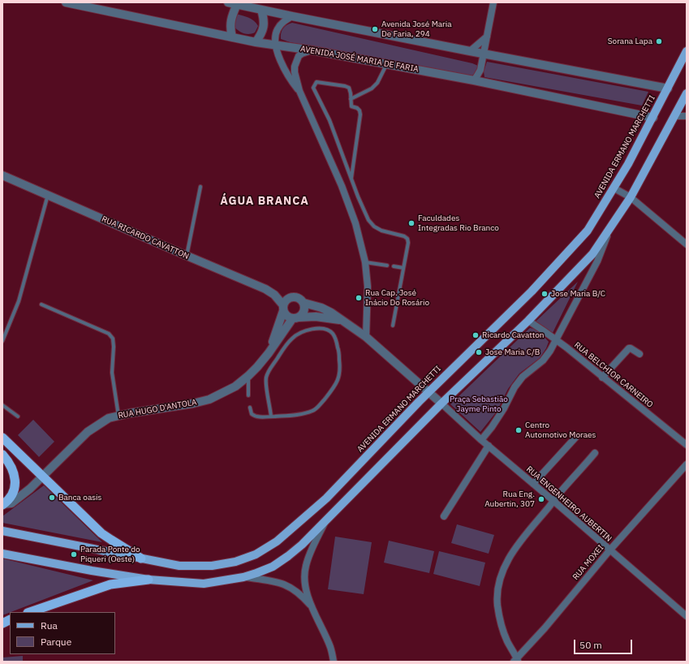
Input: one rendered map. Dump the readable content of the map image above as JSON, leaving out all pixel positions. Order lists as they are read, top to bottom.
{
  "streets": {
    "main road": ["AVENIDA ERMANO MARCHETTI"],
    "street": [
      "AVENIDA JOSÉ MARIA DE FARIA",
      "RUA RICARDO CAVATTON",
      "RUA BELCHIOR CARNEIRO",
      "RUA HUGO D'ANTOLA",
      "RUA ENGENHEIRO AUBERTIN",
      "RUA MOXEI"
    ]
  },
  "crossings": [
    ["AVENIDA JOSÉ MARIA DE FARIA", "AVENIDA ERMANO MARCHETTI"],
    ["RUA RICARDO CAVATTON", "RUA HUGO D'ANTOLA"],
    ["RUA ENGENHEIRO AUBERTIN", "RUA MOXEI"]
  ],
  "districts": ["ÁGUA BRANCA"],
  "parks": ["Praça Sebastião Jayme Pinto"],
  "places": [
    "Avenida José Maria De Faria, 294",
    "Sorana Lapa",
    "Faculdades Integradas Rio Branco",
    "Jose Maria B/C",
    "Rua Cap. José Inácio Do Rosário",
    "Ricardo Cavatton",
    "Jose Maria C/B",
    "Centro Automotivo Moraes",
    "Banca oasis",
    "Rua Eng. Aubertin, 307",
    "Parada Ponte do Piqueri (Oeste)"
  ],
  "legend": ["Rua", "Parque"],
  "scale_bar": "50 m"
}
